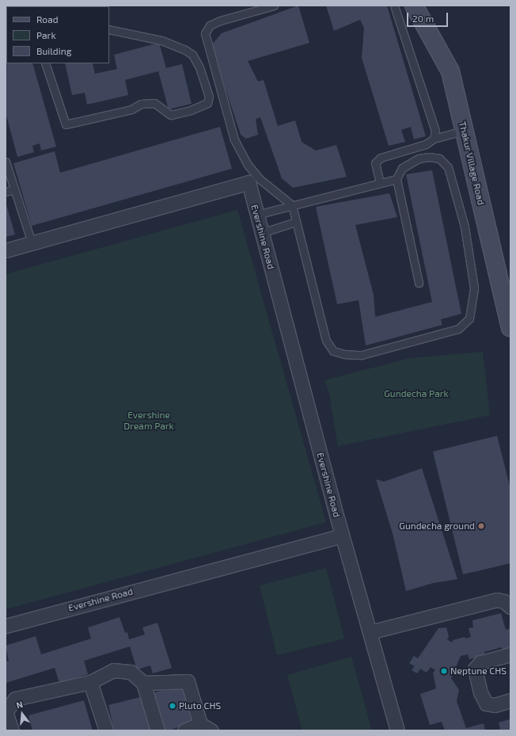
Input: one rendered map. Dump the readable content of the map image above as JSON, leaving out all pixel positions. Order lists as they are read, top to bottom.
{
  "streets": {
    "street": ["Thakur Village Road", "Evershine Road"]
  },
  "parks": ["Gundecha Park", "Evershine Dream Park"],
  "places": ["Gundecha ground", "Neptune CHS", "Pluto CHS"],
  "legend": ["Road", "Park", "Building"],
  "scale_bar": "20 m",
  "north": "top"
}
